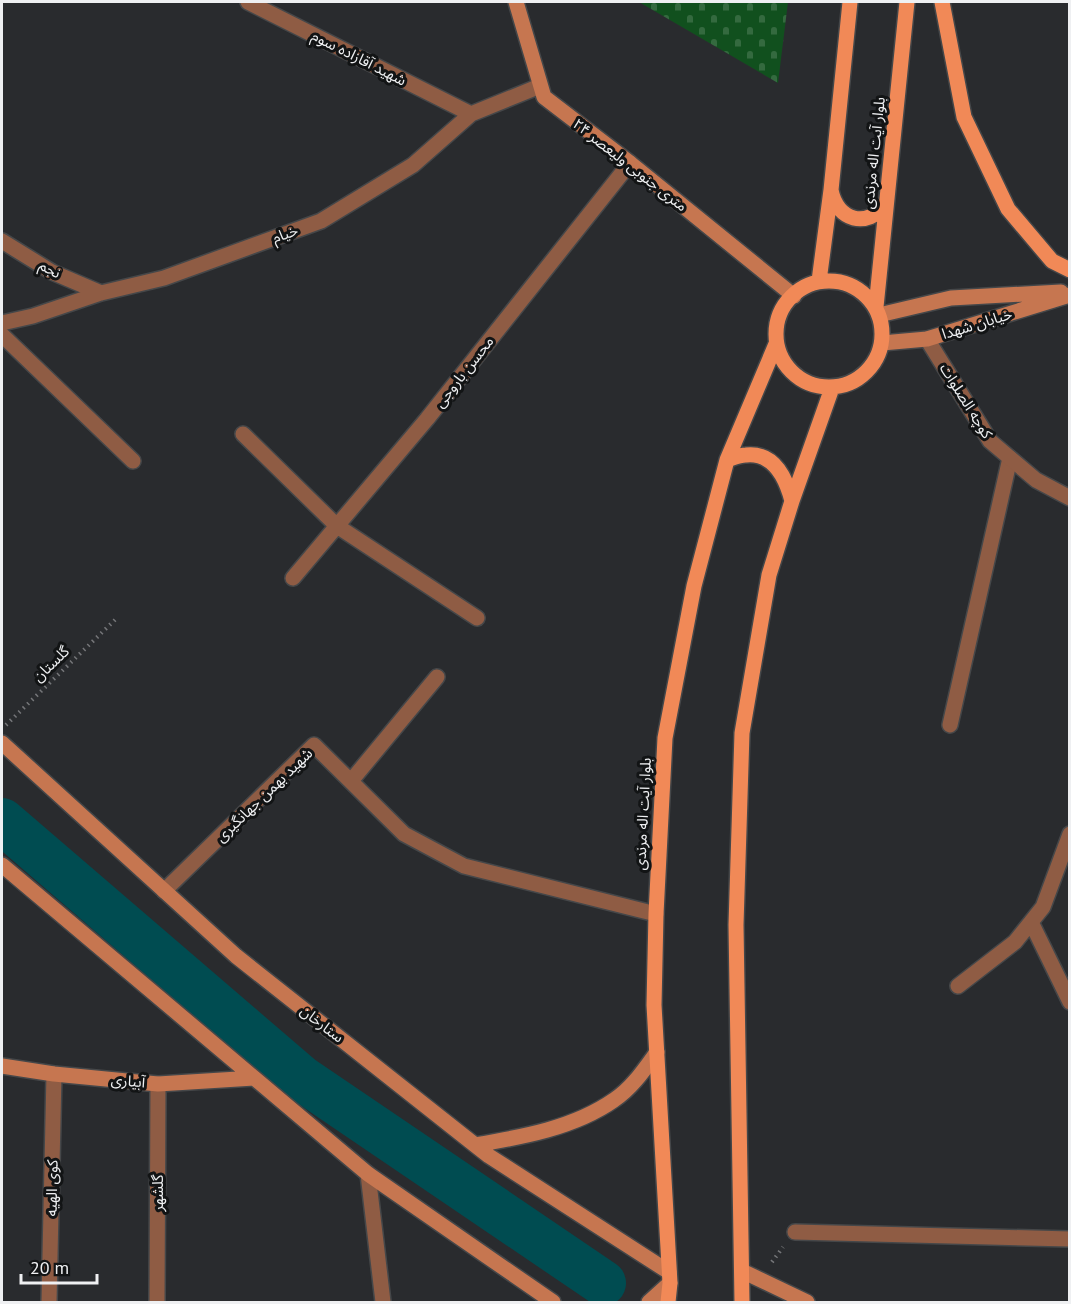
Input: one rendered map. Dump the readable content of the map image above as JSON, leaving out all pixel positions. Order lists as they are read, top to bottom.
{
  "streets": {
    "main road": ["بلوار آیت اله مرندی"],
    "street": [
      "شهید آقازاده سوم",
      "۲۴ متری جنوبی ولیعصر",
      "خیام",
      "نجم",
      "خیابان شهدا",
      "محسن باروجی",
      "کوچه الصلوات",
      "شهید بهمن جهانگیری",
      "ستارخان",
      "آبیاری",
      "کوی الهیه",
      "گلشهر"
    ],
    "path": ["گلستان"]
  },
  "crossings": [
    ["شهید آقازاده سوم", "خیام"],
    ["بلوار آیت اله مرندی", "۲۴ متری جنوبی ولیعصر"],
    ["بلوار آیت اله مرندی", "خیابان شهدا"],
    ["بلوار آیت اله مرندی", "شهید بهمن جهانگیری"],
    ["بلوار آیت اله مرندی", "ستارخان"],
    ["۲۴ متری جنوبی ولیعصر", "خیام"],
    ["۲۴ متری جنوبی ولیعصر", "خیابان شهدا"],
    ["۲۴ متری جنوبی ولیعصر", "محسن باروجی"],
    ["خیام", "نجم"],
    ["خیابان شهدا", "کوچه الصلوات"],
    ["شهید بهمن جهانگیری", "ستارخان"],
    ["آبیاری", "کوی الهیه"],
    ["آبیاری", "گلشهر"]
  ],
  "scale_bar": "20 m"
}
